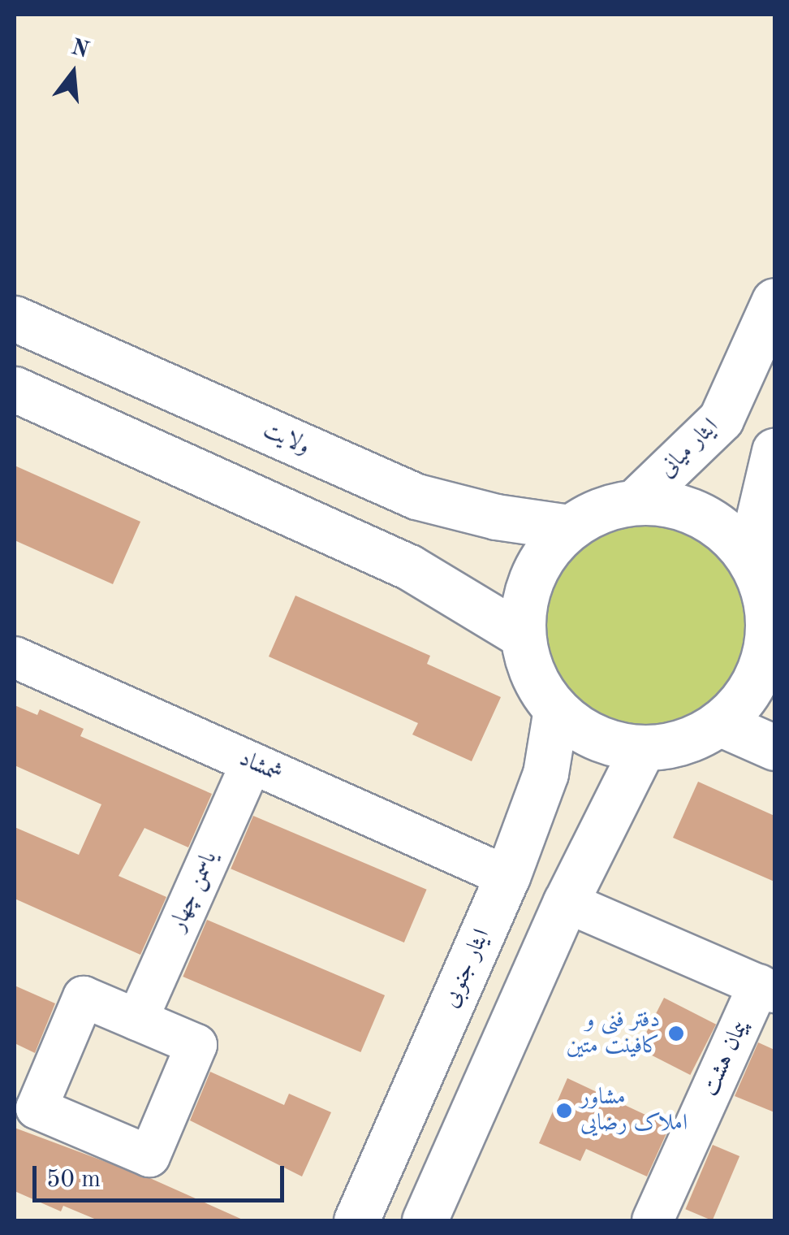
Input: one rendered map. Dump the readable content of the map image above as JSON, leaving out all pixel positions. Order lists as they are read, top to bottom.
{
  "streets": {
    "main road": ["ولایت", "ایثار میانی", "ایثار جنوبی"],
    "street": ["شمشاد", "یاسمن چهار", "پیمان هشت"]
  },
  "crossings": [
    ["ولایت", "ایثار میانی"],
    ["ولایت", "ایثار جنوبی"],
    ["ایثار میانی", "ایثار جنوبی"],
    ["شمشاد", "یاسمن چهار"],
    ["شمشاد", "ایثار جنوبی"]
  ],
  "places": ["دفتر فنی و کافینت متین", "مشاور املاک رضایی"],
  "scale_bar": "50 m",
  "north": "top"
}
